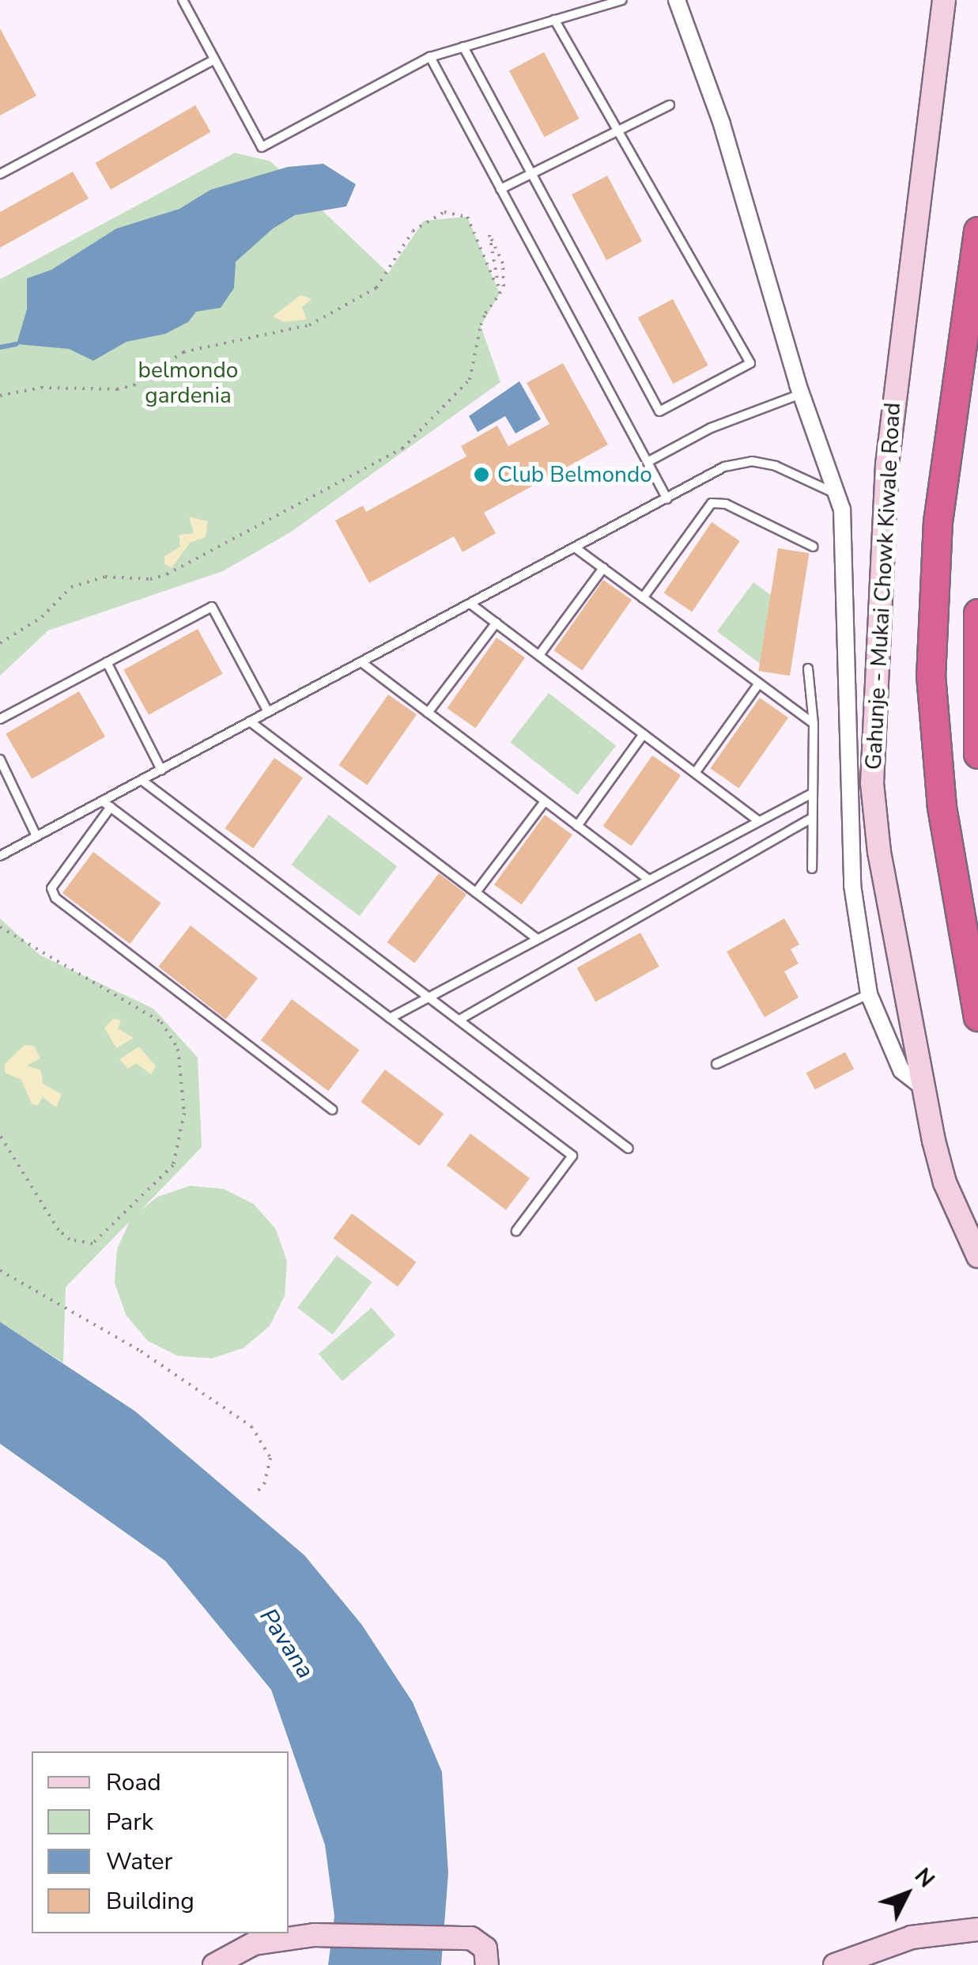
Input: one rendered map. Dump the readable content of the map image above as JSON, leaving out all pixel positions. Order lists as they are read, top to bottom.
{
  "streets": {
    "street": ["Gahunje - Mukai Chowk Kiwale Road"]
  },
  "water": ["Pavana"],
  "parks": ["belmondo gardenia"],
  "places": ["Club Belmondo"],
  "legend": [
    "Road",
    "Park",
    "Water",
    "Building"
  ],
  "north": "top right"
}
